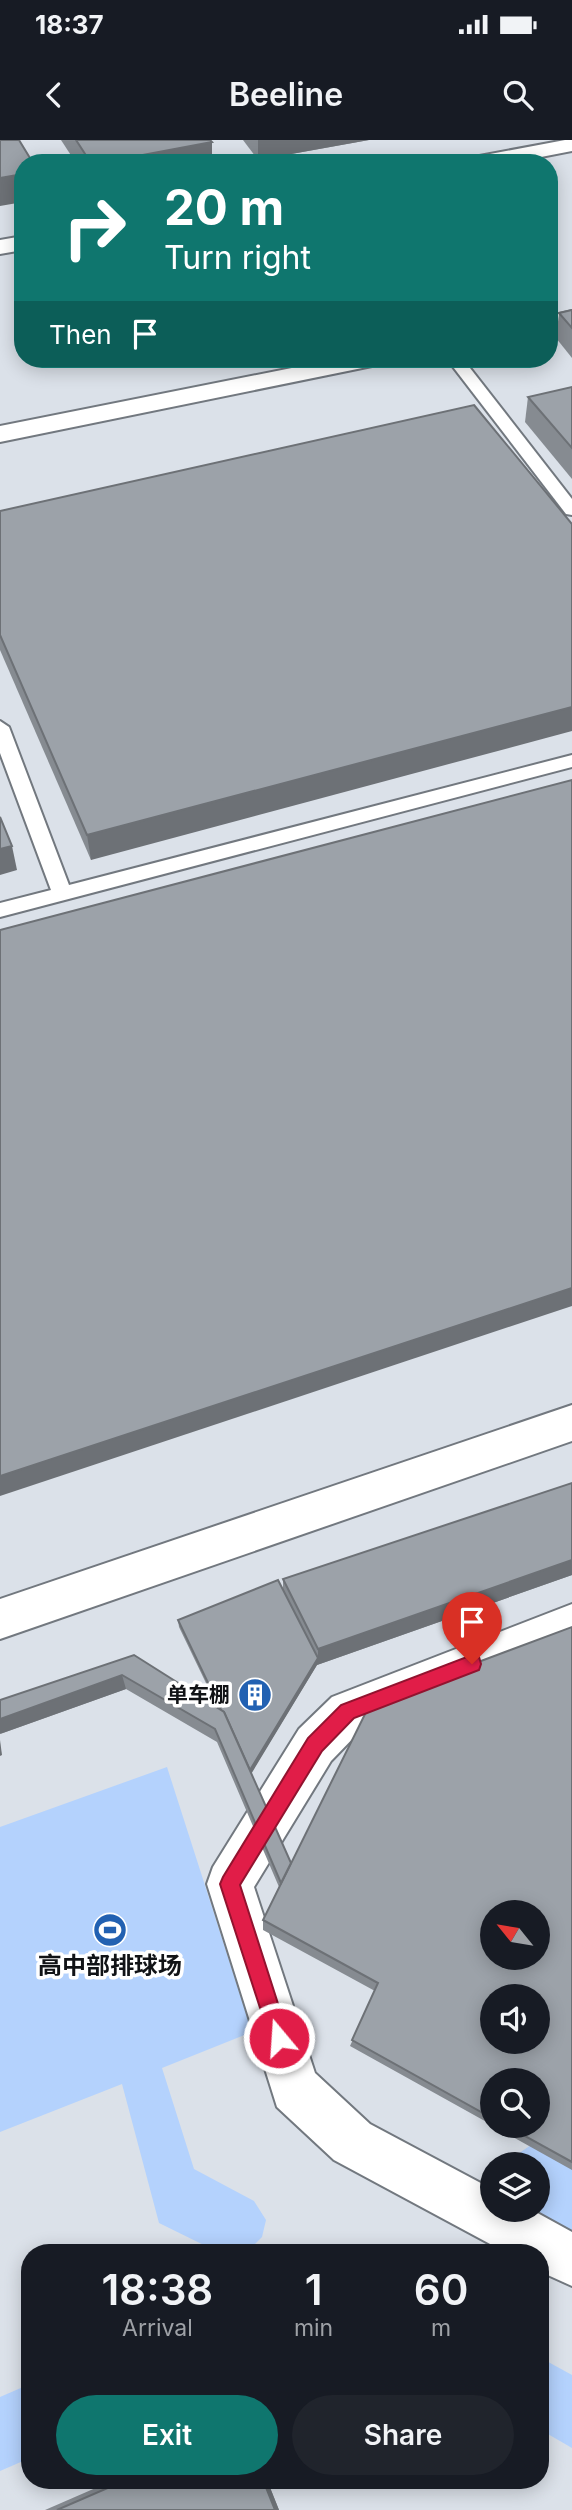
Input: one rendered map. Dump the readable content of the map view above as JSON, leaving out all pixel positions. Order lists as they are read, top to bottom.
{
  "places": {
    "building": ["单车棚"],
    "sports": ["高中部排球场"]
  },
  "north": "top left",
  "page": {
    "status": "18:37",
    "header": "Beeline",
    "turn": ["20 m", "Turn right"],
    "then": "Then",
    "eta": [
      "18:38",
      "Arrival",
      "1",
      "min",
      "60",
      "m"
    ],
    "buttons": ["Exit", "Share"]
  }
}
